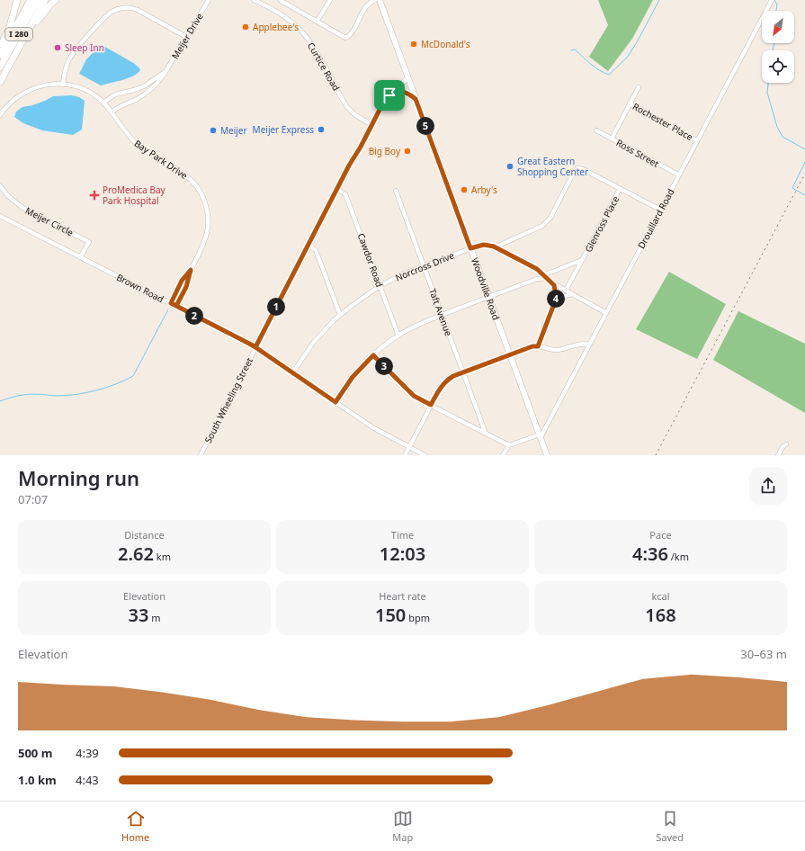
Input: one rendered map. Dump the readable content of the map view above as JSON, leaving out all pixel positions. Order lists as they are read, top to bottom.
{
  "streets": {
    "highway": ["I 280"],
    "main road": ["Woodville Road"],
    "street": [
      "Meijer Drive",
      "Curtice Road",
      "Rochester Place",
      "Ross Street",
      "Bay Park Drive",
      "Drouillard Road",
      "Meijer Circle",
      "Glenross Place",
      "Cawdor Road",
      "Norcross Drive",
      "Brown Road",
      "Taft Avenue",
      "South Wheeling Street"
    ]
  },
  "crossings": [
    ["Meijer Drive", "Bay Park Drive"],
    ["Curtice Road", "South Wheeling Street"],
    ["Rochester Place", "Drouillard Road"],
    ["Ross Street", "Drouillard Road"],
    ["Bay Park Drive", "Brown Road"],
    ["Drouillard Road", "Woodville Road"],
    ["Meijer Circle", "Brown Road"],
    ["Glenross Place", "Cawdor Road"],
    ["Glenross Place", "Norcross Drive"],
    ["Glenross Place", "Brown Road"],
    ["Glenross Place", "Woodville Road"],
    ["Glenross Place", "Taft Avenue"],
    ["Cawdor Road", "Norcross Drive"],
    ["Cawdor Road", "South Wheeling Street"],
    ["Norcross Drive", "Brown Road"],
    ["Norcross Drive", "Woodville Road"],
    ["Norcross Drive", "Taft Avenue"],
    ["Brown Road", "South Wheeling Street"],
    ["Woodville Road", "South Wheeling Street"]
  ],
  "places": {
    "other": [
      "Applebee's",
      "McDonald's",
      "Sleep Inn",
      "Meijer Express",
      "Meijer",
      "Big Boy",
      "Great Eastern Shopping Center",
      "Arby's"
    ],
    "health": ["ProMedica Bay Park Hospital"]
  },
  "north": "bottom left",
  "page": {
    "pins": [
      "5",
      "4",
      "1",
      "2",
      "3"
    ],
    "heading": ["Morning run", "07:07"],
    "stats": [
      ["Distance", "2.62 km"],
      ["Time", "12:03"],
      ["Pace", "4:36 /km"],
      ["Elevation", "33 m"],
      ["Heart rate", "150 bpm"],
      ["kcal", "168"]
    ],
    "chart": ["Elevation", "30–63 m"],
    "list": [
      {
        "name": "500 m",
        "note": "4:39"
      },
      {
        "name": "1.0 km",
        "note": "4:43"
      }
    ],
    "tabs": ["Home", "Map", "Saved"]
  }
}
